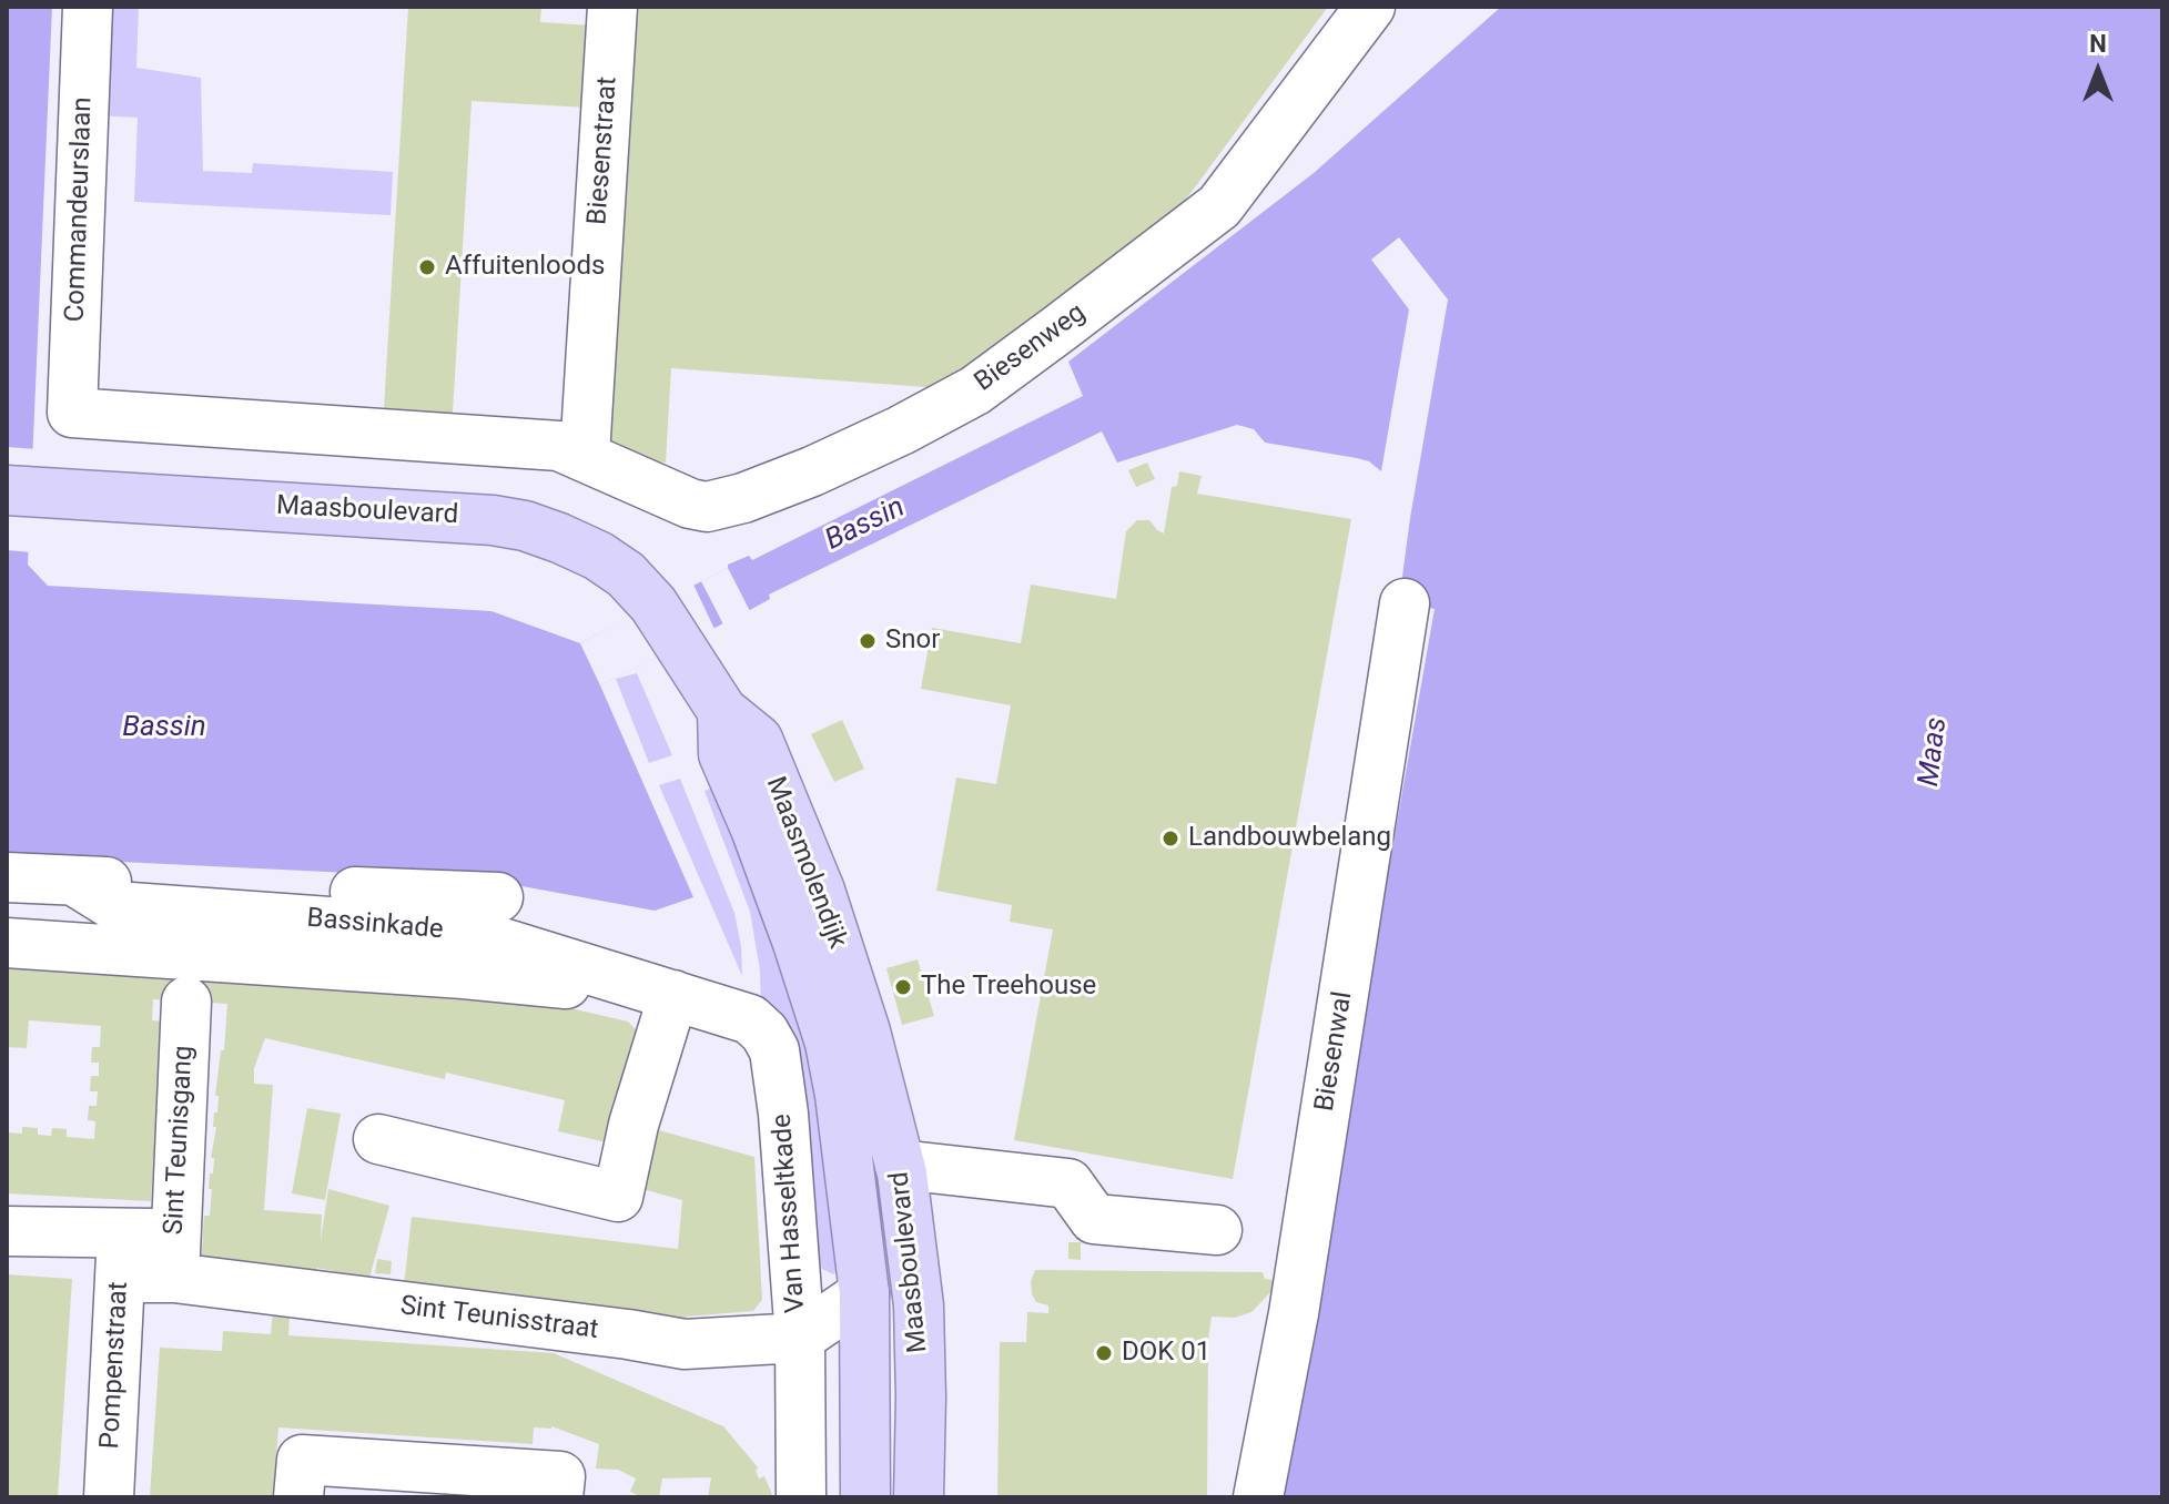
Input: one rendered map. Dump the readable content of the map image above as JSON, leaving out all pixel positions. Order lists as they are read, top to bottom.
{
  "streets": {
    "main road": ["Maasboulevard", "Maasmolendijk"],
    "street": [
      "Biesenstraat",
      "Commandeurslaan",
      "Biesenweg",
      "Bassinkade",
      "Biesenwal",
      "Sint Teunisgang",
      "Van Hasseltkade",
      "Sint Teunisstraat",
      "Pompenstraat"
    ]
  },
  "crossings": [
    ["Biesenstraat", "Biesenweg"],
    ["Commandeurslaan", "Biesenweg"],
    ["Maasboulevard", "Maasmolendijk"],
    ["Bassinkade", "Van Hasseltkade"],
    ["Sint Teunisgang", "Sint Teunisstraat"],
    ["Van Hasseltkade", "Sint Teunisstraat"],
    ["Sint Teunisstraat", "Pompenstraat"]
  ],
  "water": ["Bassin", "Maas"],
  "places": [
    "Affuitenloods",
    "Snor",
    "Landbouwbelang",
    "The Treehouse",
    "DOK 01"
  ],
  "north": "top"
}
